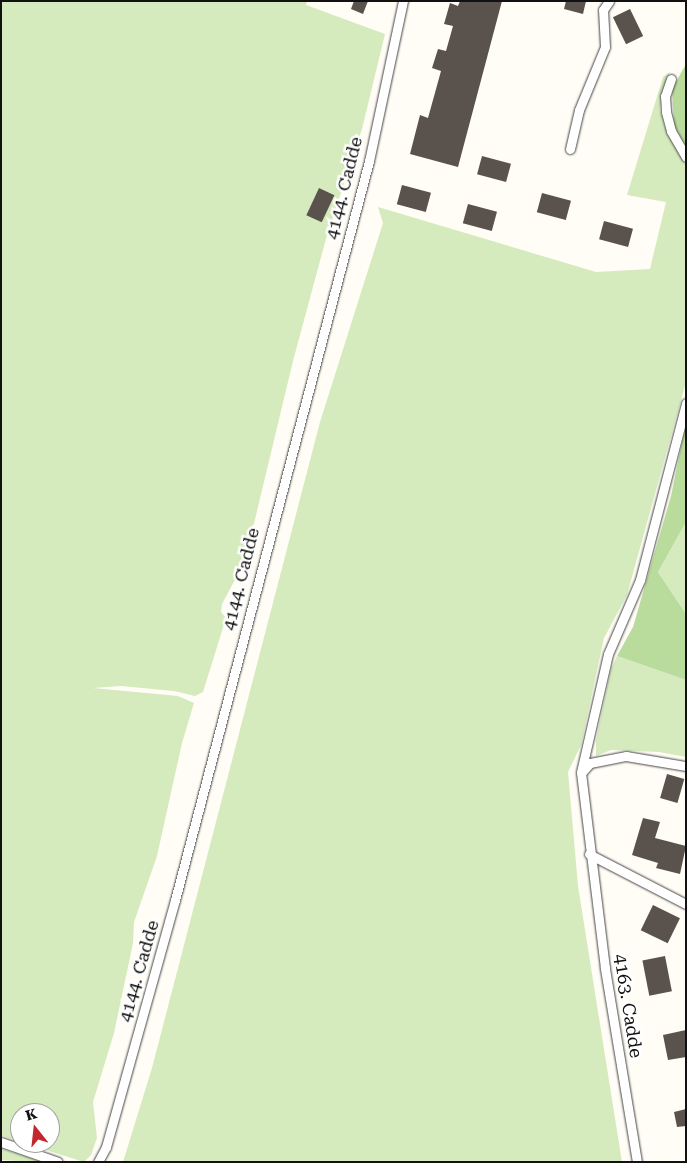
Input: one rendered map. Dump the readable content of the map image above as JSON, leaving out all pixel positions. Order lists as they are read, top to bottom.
{
  "streets": {
    "street": ["4144. Cadde", "4163. Cadde"]
  },
  "north": "top"
}
